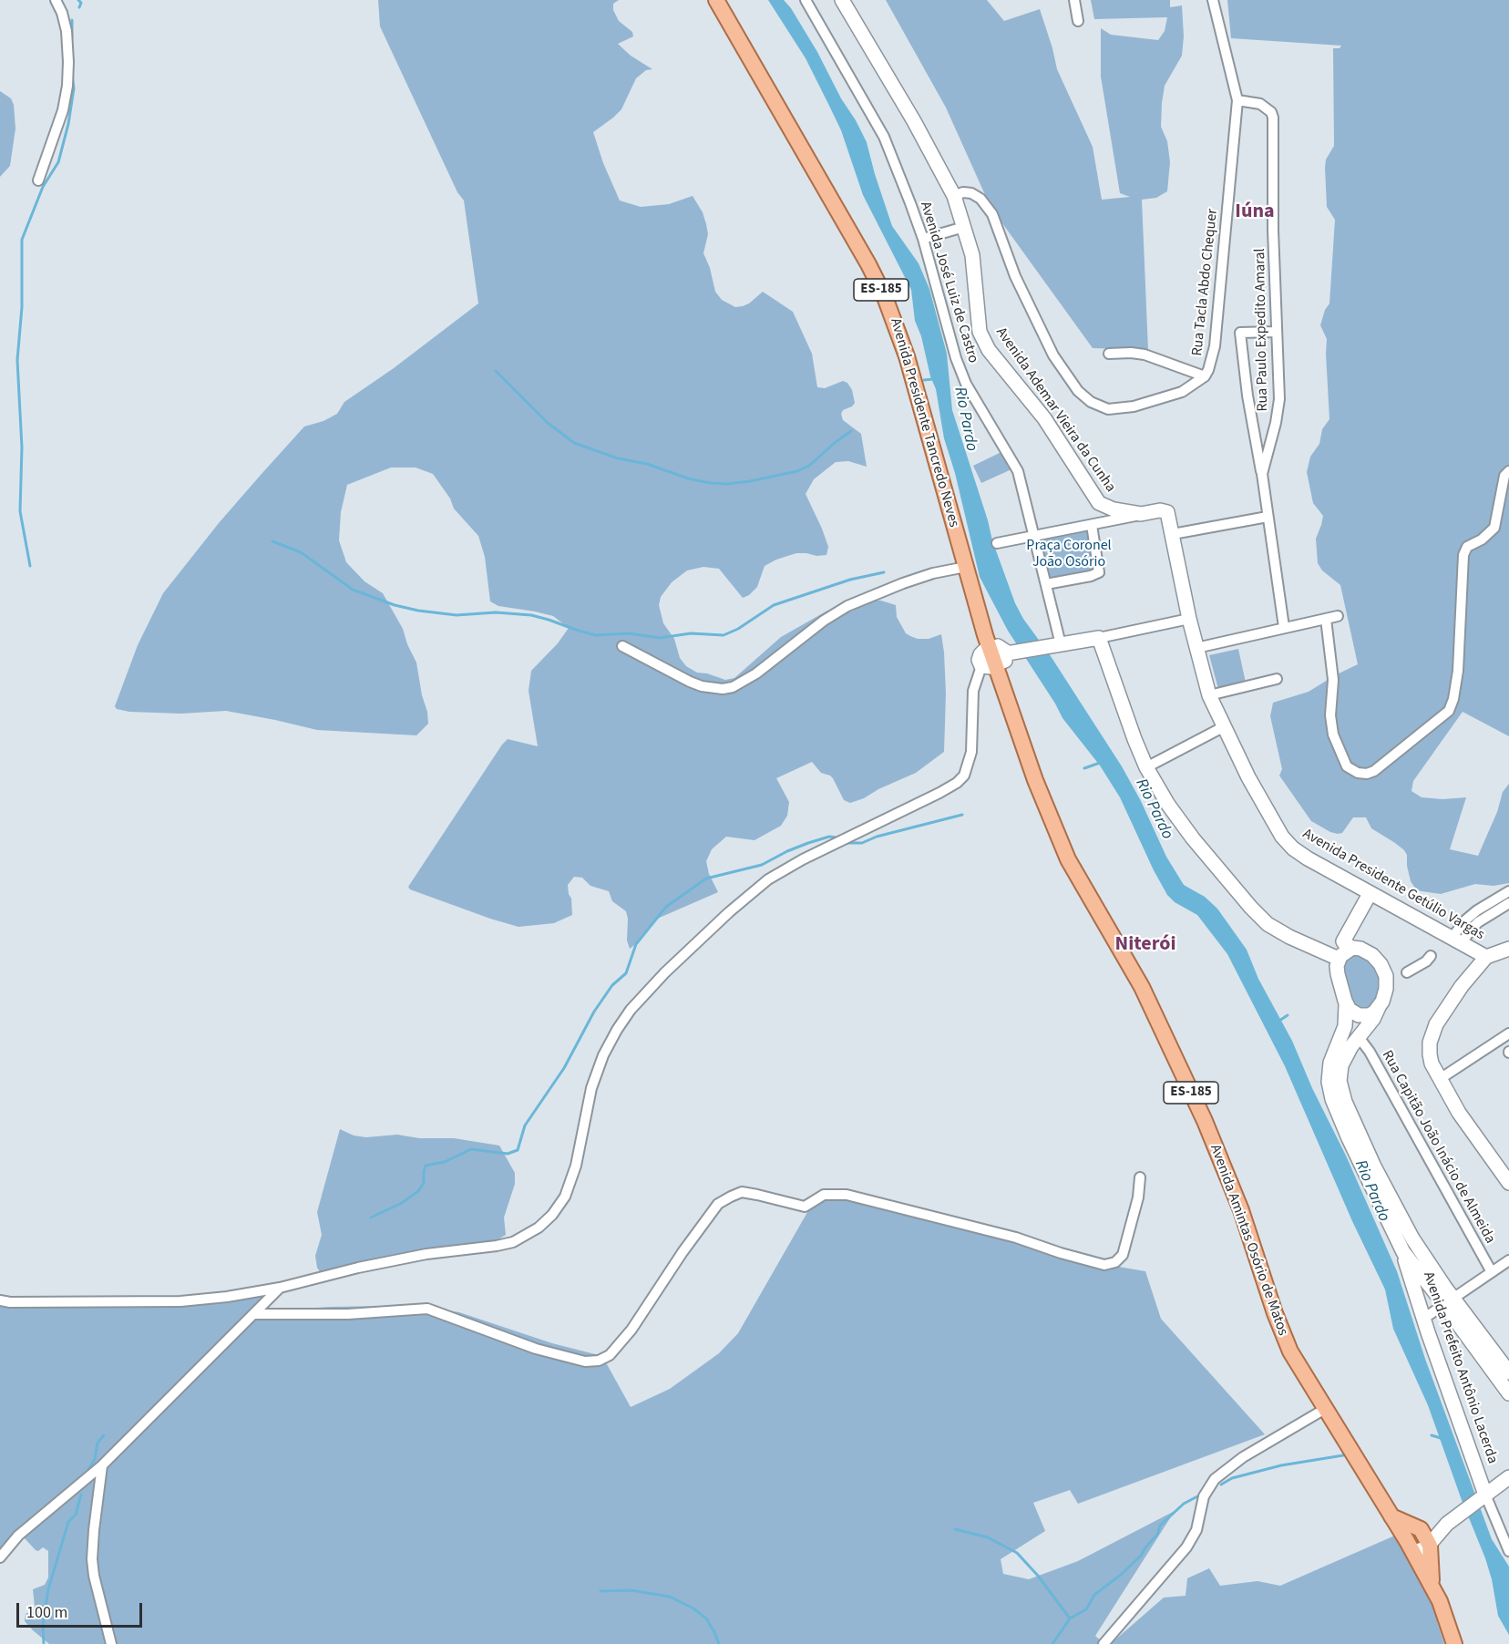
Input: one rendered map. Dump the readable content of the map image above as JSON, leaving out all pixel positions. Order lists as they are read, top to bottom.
{
  "streets": {
    "main road": ["ES-185", "Avenida Presidente Tancredo Neves", "Avenida Amintas Osório de Matos"],
    "street": [
      "Avenida José Luiz de Castro",
      "Rua Tacla Abdo Chequer",
      "Rua Paulo Expedito Amaral",
      "Avenida Ademar Vieira da Cunha",
      "Avenida Presidente Getúlio Vargas",
      "Rua Capitão João Inácio de Almeida",
      "Avenida Prefeito Antônio Lacerda"
    ]
  },
  "crossings": [
    ["Rua Tacla Abdo Chequer", "Rua Paulo Expedito Amaral"],
    ["Rua Tacla Abdo Chequer", "Avenida Ademar Vieira da Cunha"],
    ["ES-185", "Avenida Amintas Osório de Matos"],
    ["Avenida Ademar Vieira da Cunha", "Avenida Presidente Getúlio Vargas"]
  ],
  "districts": ["Iúna", "Niterói"],
  "water": ["Rio Pardo"],
  "parks": ["Praça Coronel João Osório"],
  "scale_bar": "100 m"
}
